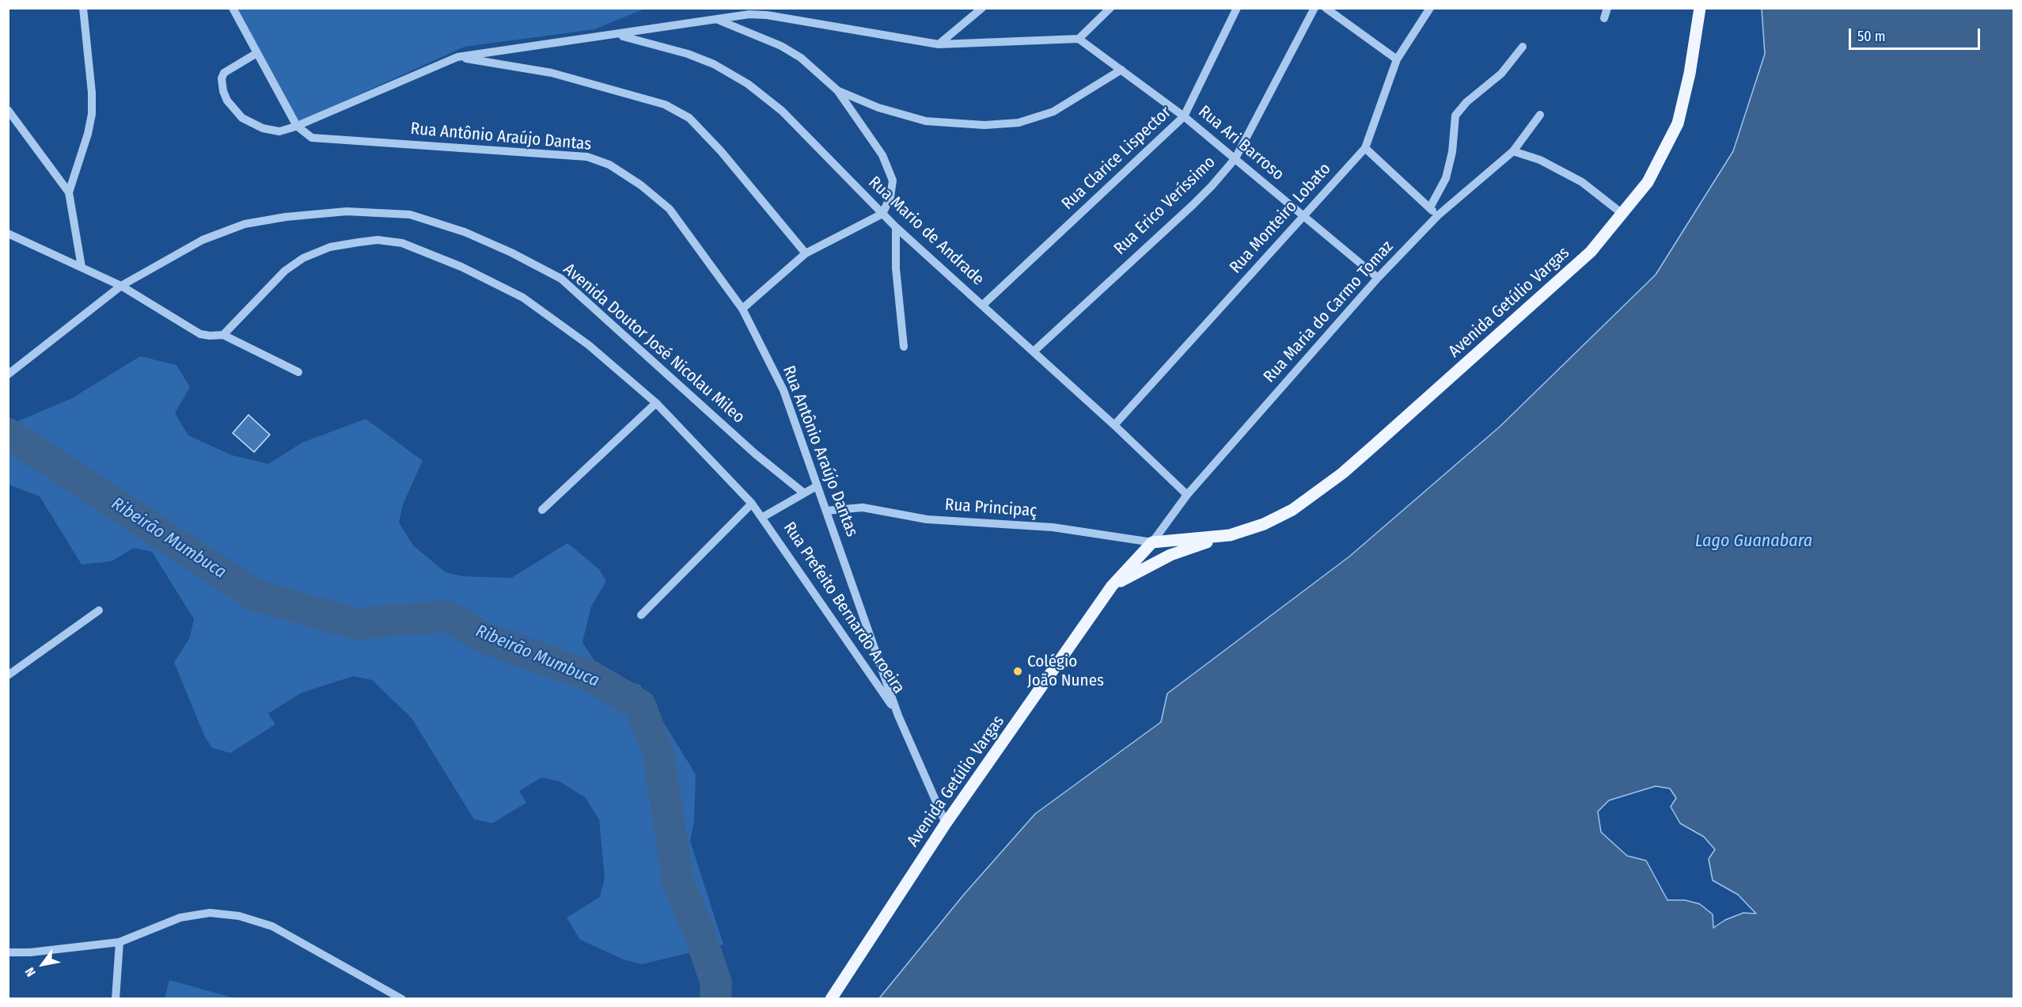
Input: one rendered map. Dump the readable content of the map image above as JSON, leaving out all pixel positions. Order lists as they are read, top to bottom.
{
  "streets": {
    "main road": ["Avenida Getúlio Vargas"],
    "street": [
      "Rua Antônio Araújo Dantas",
      "Rua Ari Barroso",
      "Rua Clarice Lispector",
      "Rua Erico Veríssimo",
      "Rua Monteiro Lobato",
      "Rua Mario de Andrade",
      "Rua Maria do Carmo Tomaz",
      "Avenida Doutor José Nicolau Mileo",
      "Rua Principaç",
      "Rua Prefeito Bernardo Aroeira"
    ]
  },
  "crossings": [
    ["Rua Antônio Araújo Dantas", "Avenida Getúlio Vargas"],
    ["Rua Antônio Araújo Dantas", "Rua Principaç"],
    ["Rua Antônio Araújo Dantas", "Rua Prefeito Bernardo Aroeira"],
    ["Rua Ari Barroso", "Rua Clarice Lispector"],
    ["Rua Ari Barroso", "Rua Erico Veríssimo"],
    ["Rua Ari Barroso", "Rua Monteiro Lobato"],
    ["Rua Ari Barroso", "Rua Maria do Carmo Tomaz"],
    ["Rua Clarice Lispector", "Rua Mario de Andrade"],
    ["Rua Erico Veríssimo", "Rua Mario de Andrade"],
    ["Rua Monteiro Lobato", "Rua Mario de Andrade"],
    ["Rua Mario de Andrade", "Rua Maria do Carmo Tomaz"],
    ["Avenida Getúlio Vargas", "Rua Maria do Carmo Tomaz"],
    ["Avenida Getúlio Vargas", "Rua Principaç"],
    ["Rua Maria do Carmo Tomaz", "Rua Principaç"],
    ["Avenida Doutor José Nicolau Mileo", "Rua Prefeito Bernardo Aroeira"]
  ],
  "water": ["Ribeirão Mumbuca", "Lago Guanabara"],
  "places": ["Colégio João Nunes"],
  "scale_bar": "50 m",
  "north": "bottom left"
}
